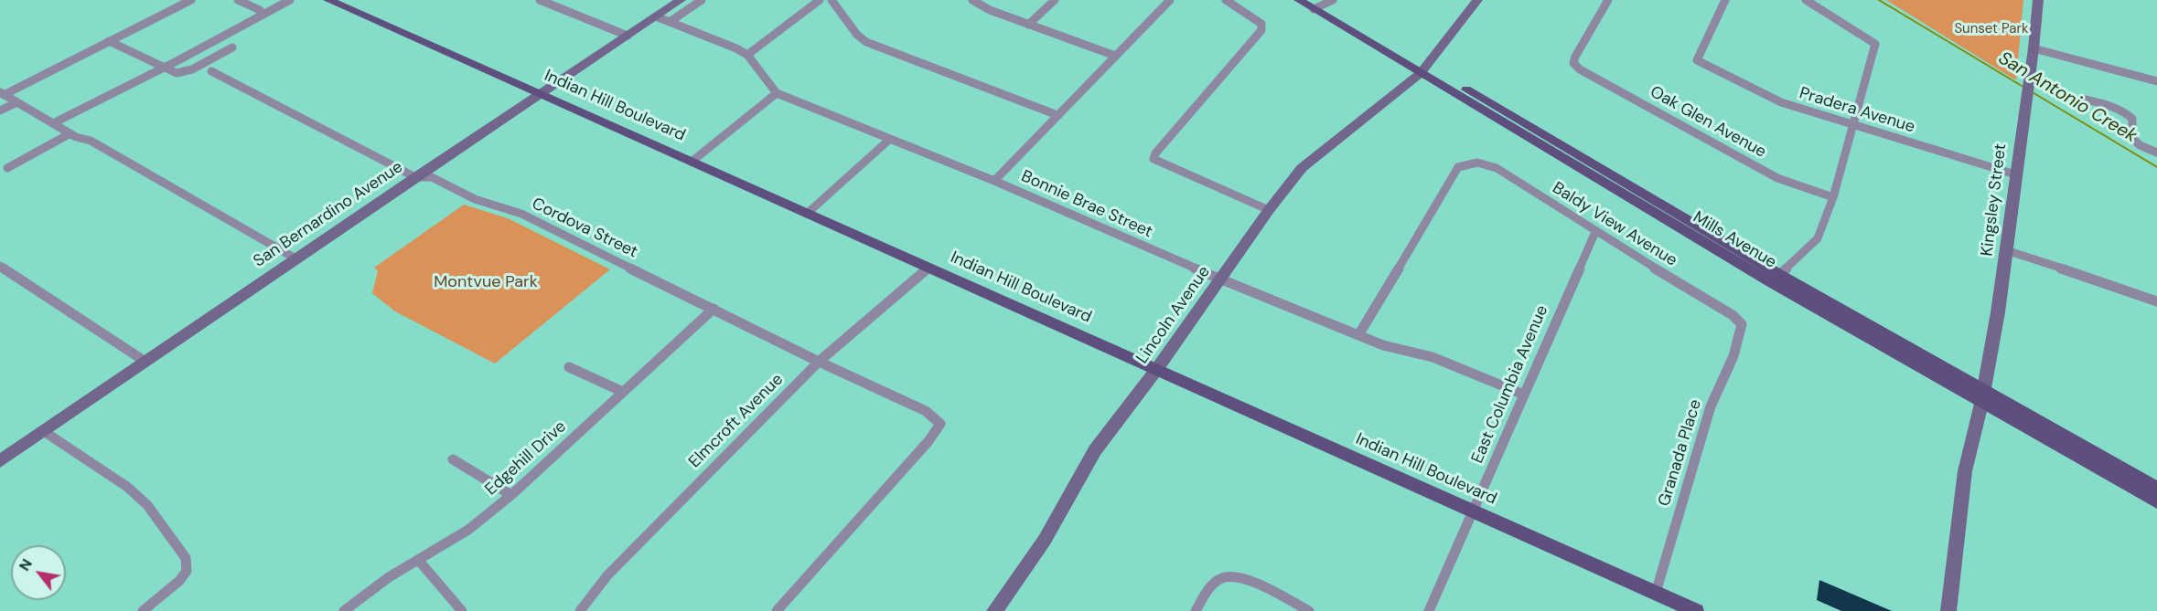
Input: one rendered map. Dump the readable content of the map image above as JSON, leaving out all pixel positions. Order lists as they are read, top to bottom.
{
  "streets": {
    "main road": [
      "Indian Hill Boulevard",
      "Kingsley Street",
      "San Bernardino Avenue",
      "Mills Avenue",
      "Lincoln Avenue"
    ],
    "street": [
      "Pradera Avenue",
      "Oak Glen Avenue",
      "Bonnie Brae Street",
      "Baldy View Avenue",
      "Cordova Street",
      "East Columbia Avenue",
      "Elmcroft Avenue",
      "Granada Place",
      "Edgehill Drive"
    ]
  },
  "crossings": [
    ["Indian Hill Boulevard", "San Bernardino Avenue"],
    ["Indian Hill Boulevard", "Lincoln Avenue"],
    ["Indian Hill Boulevard", "East Columbia Avenue"],
    ["Indian Hill Boulevard", "Elmcroft Avenue"],
    ["Indian Hill Boulevard", "Granada Place"],
    ["Pradera Avenue", "Kingsley Street"],
    ["Kingsley Street", "Mills Avenue"],
    ["Bonnie Brae Street", "Baldy View Avenue"],
    ["Bonnie Brae Street", "Lincoln Avenue"],
    ["Bonnie Brae Street", "East Columbia Avenue"],
    ["San Bernardino Avenue", "Cordova Street"],
    ["Baldy View Avenue", "East Columbia Avenue"],
    ["Baldy View Avenue", "Granada Place"],
    ["Cordova Street", "Elmcroft Avenue"],
    ["Cordova Street", "Edgehill Drive"],
    ["Mills Avenue", "Lincoln Avenue"]
  ],
  "water": ["San Antonio Creek"],
  "parks": ["Sunset Park", "Montvue Park"],
  "north": "top left"
}
